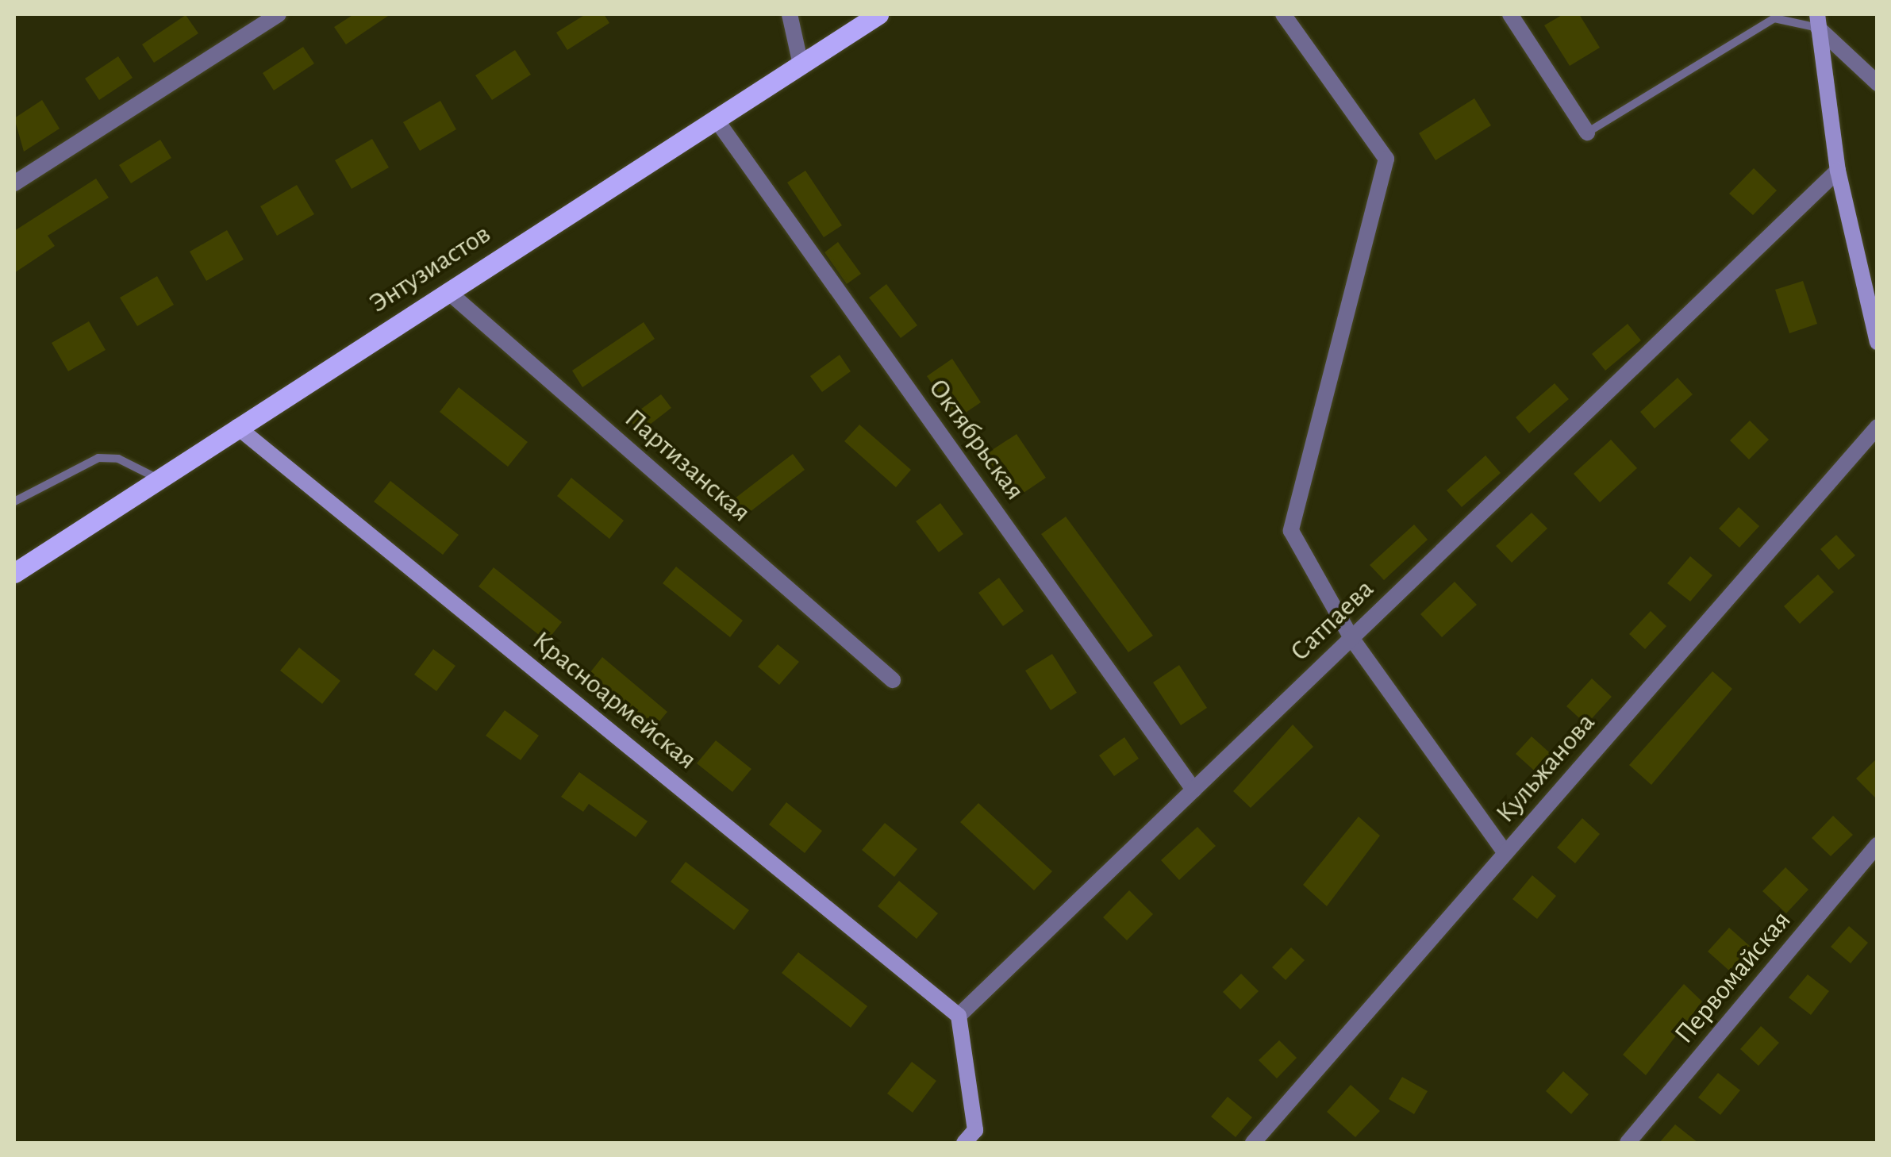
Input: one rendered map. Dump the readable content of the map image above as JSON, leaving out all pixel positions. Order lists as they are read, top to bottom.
{
  "streets": {
    "main road": ["Энтузиастов"],
    "street": [
      "Октябрьская",
      "Партизанская",
      "Сатпаева",
      "Красноармейская",
      "Кульжанова",
      "Первомайская"
    ]
  },
  "crossings": [
    ["Энтузиастов", "Октябрьская"],
    ["Энтузиастов", "Партизанская"],
    ["Энтузиастов", "Красноармейская"],
    ["Октябрьская", "Сатпаева"],
    ["Сатпаева", "Красноармейская"]
  ]
}
